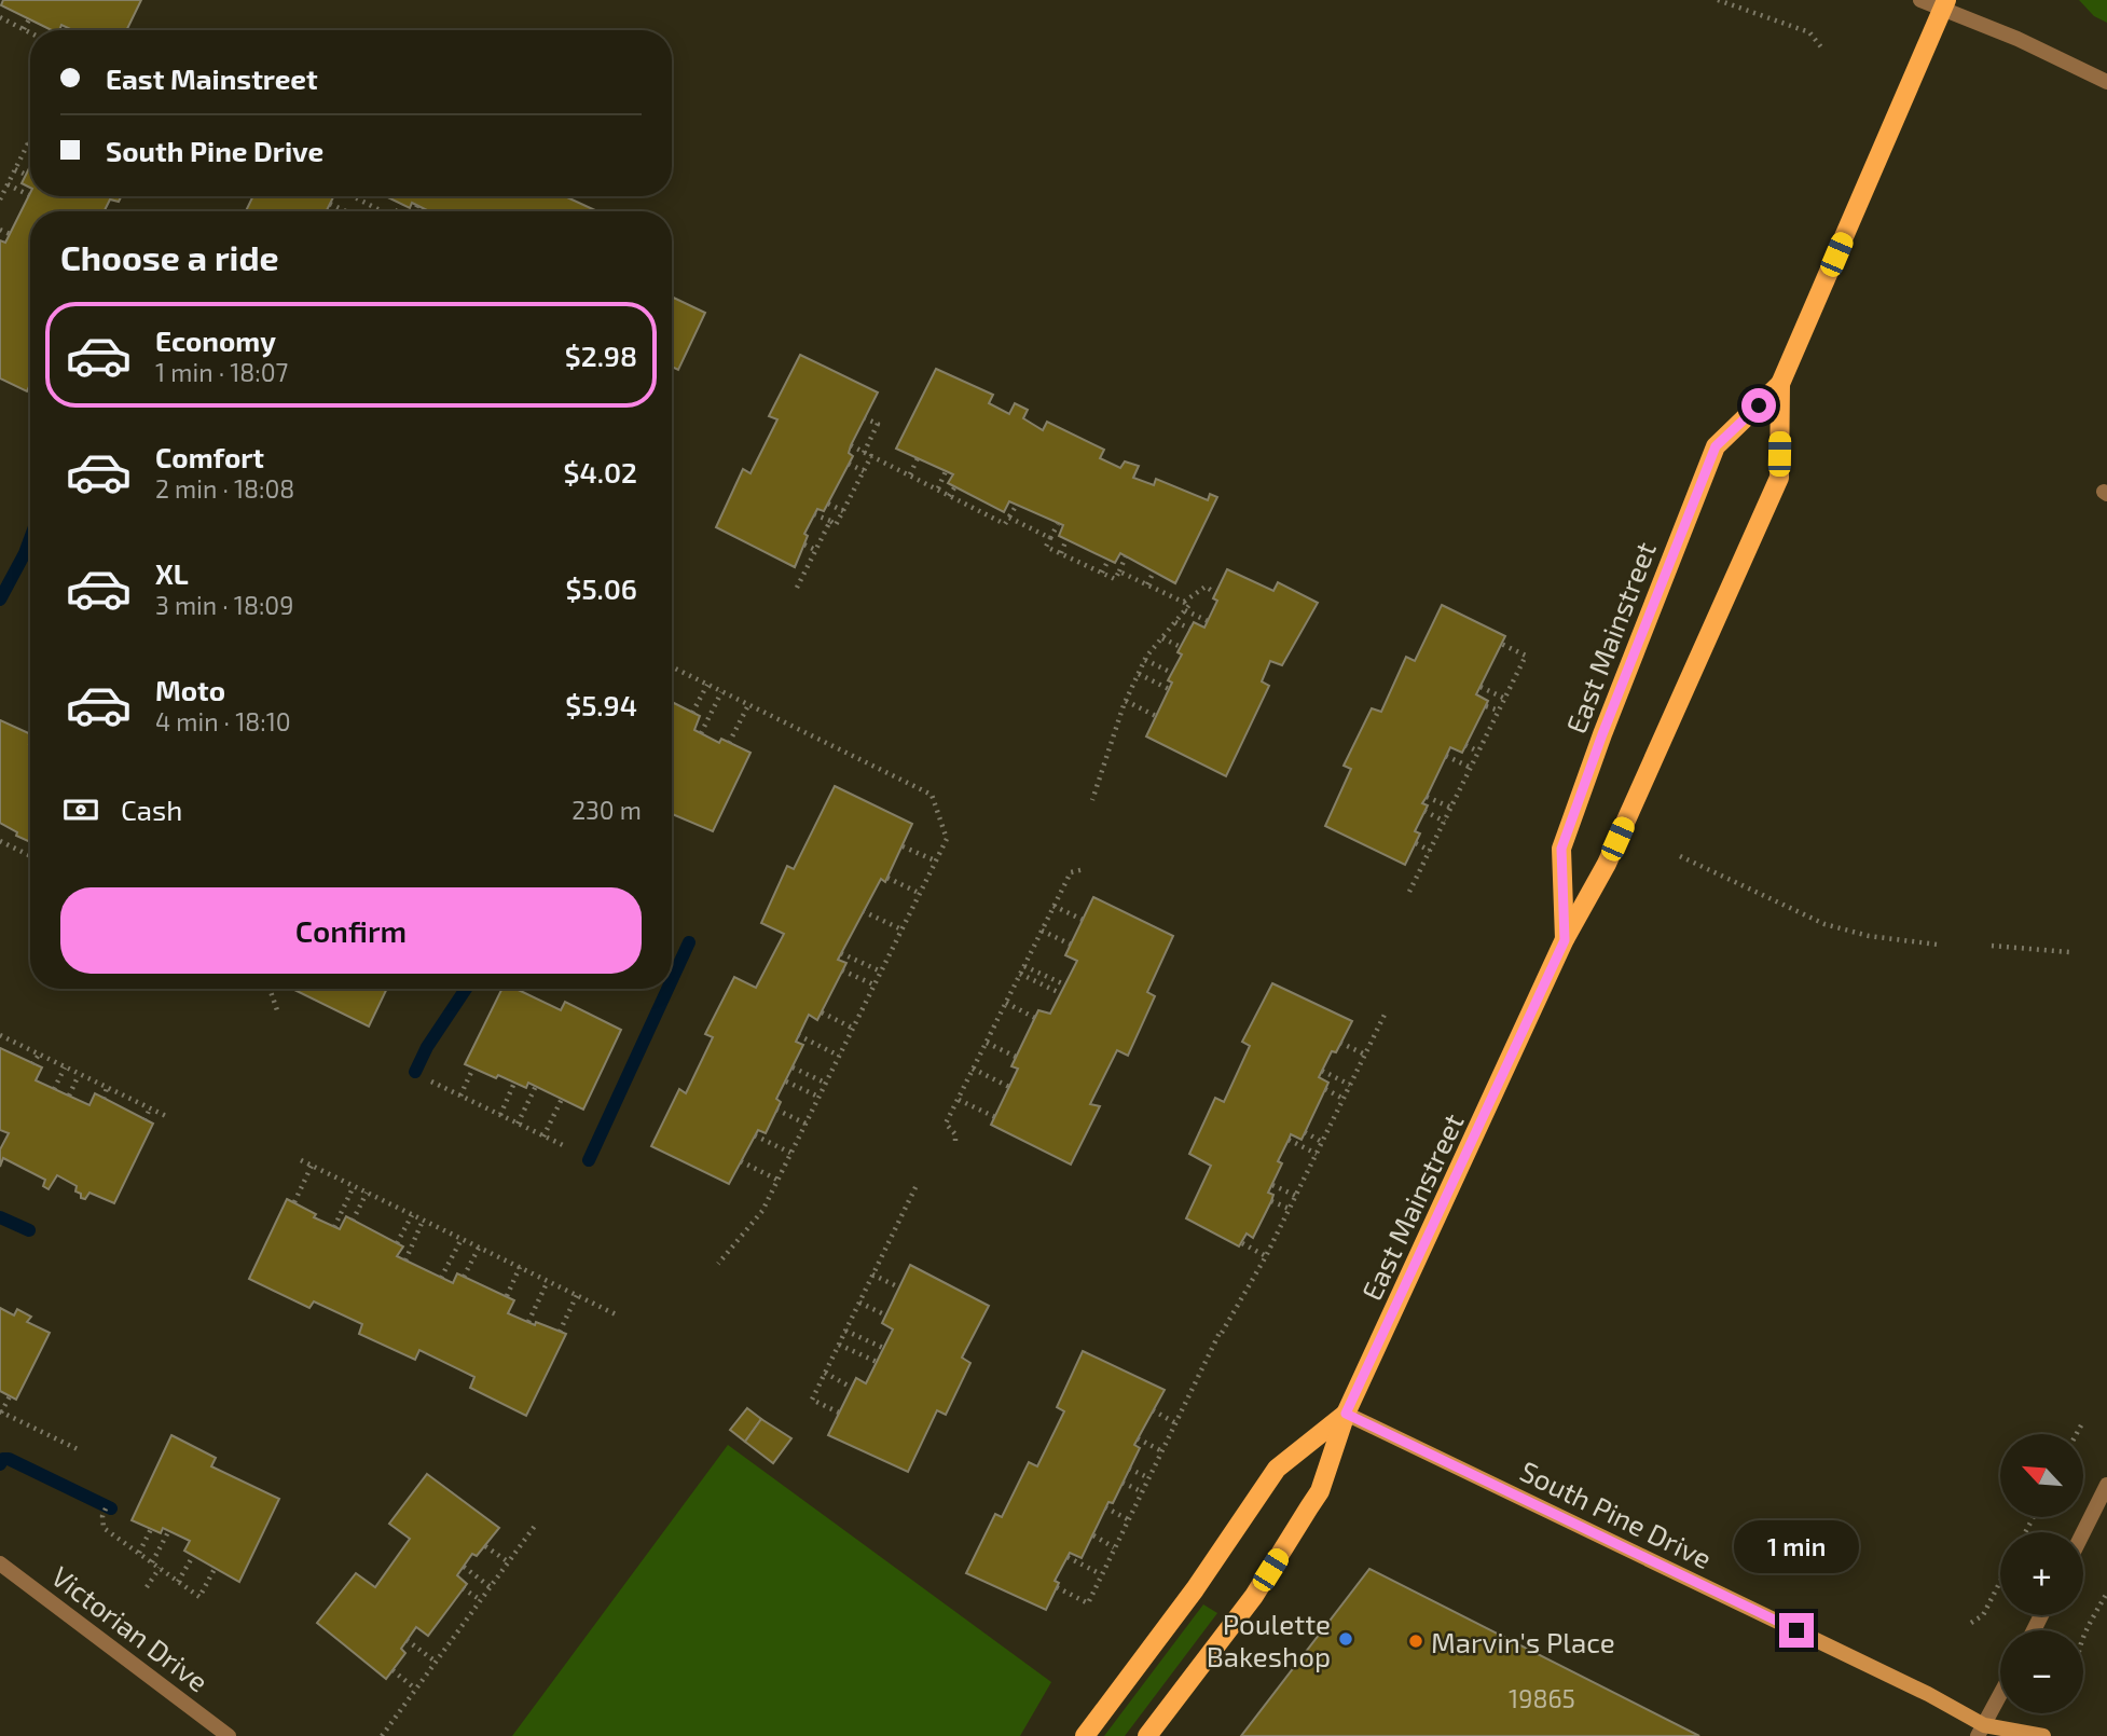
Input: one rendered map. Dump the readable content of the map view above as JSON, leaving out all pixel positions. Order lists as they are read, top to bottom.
{
  "streets": {
    "main road": ["East Mainstreet", "South Pine Drive"],
    "street": ["Victorian Drive"]
  },
  "crossings": [
    ["East Mainstreet", "South Pine Drive"]
  ],
  "places": ["Poulette Bakeshop", "Marvin's Place"],
  "house_numbers": ["19865"],
  "north": "top left",
  "page": {
    "banner": ["East Mainstreet", "South Pine Drive"],
    "heading": "Choose a ride",
    "list": [
      {
        "name": "Economy",
        "note": "1 min · 18:07",
        "value": "$2.98"
      },
      {
        "name": "Comfort",
        "note": "2 min · 18:08",
        "value": "$4.02"
      },
      {
        "name": "XL",
        "note": "3 min · 18:09",
        "value": "$5.06"
      },
      {
        "name": "Moto",
        "note": "4 min · 18:10",
        "value": "$5.94"
      }
    ],
    "pay": ["Cash", "230 m"],
    "buttons": "Confirm",
    "map_buttons": ["+", "−"],
    "bubble": "1 min"
  }
}
